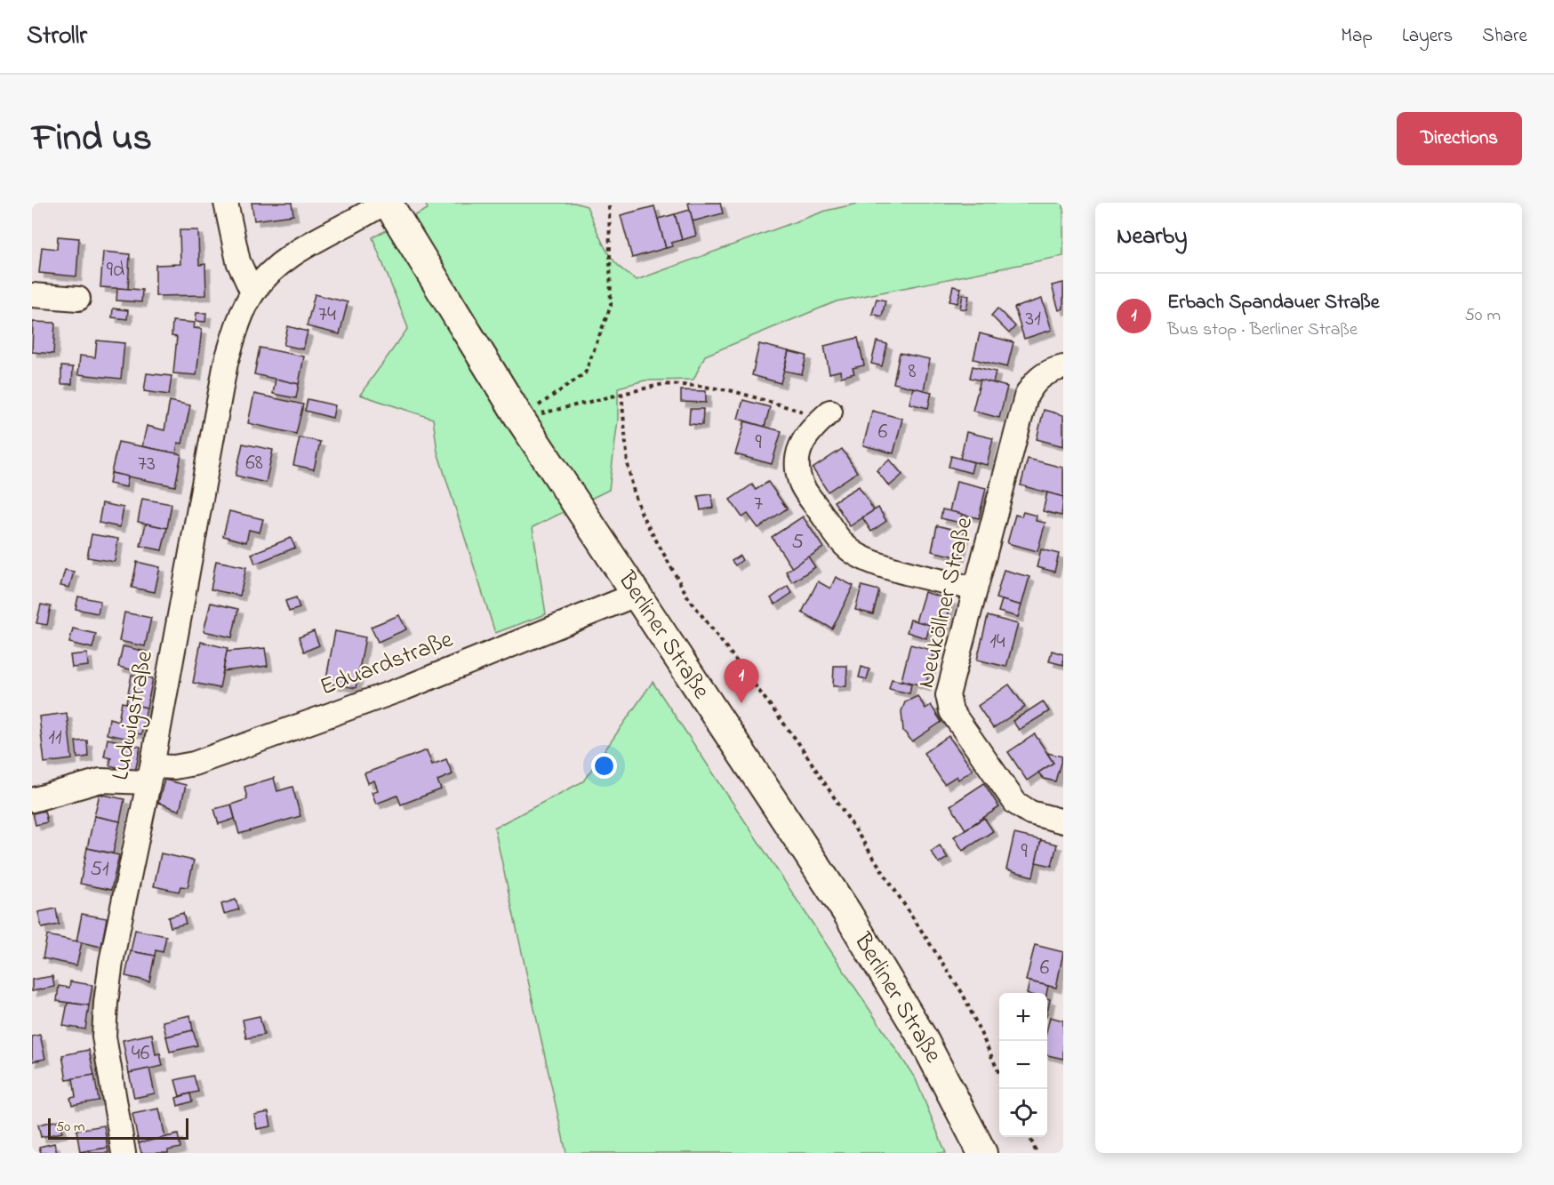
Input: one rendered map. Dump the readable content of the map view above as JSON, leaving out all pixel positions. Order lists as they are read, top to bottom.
{
  "streets": {
    "street": [
      "Neuköllner Straße",
      "Berliner Straße",
      "Eduardstraße",
      "Ludwigstraße"
    ]
  },
  "crossings": [
    ["Berliner Straße", "Eduardstraße"],
    ["Berliner Straße", "Ludwigstraße"],
    ["Eduardstraße", "Ludwigstraße"]
  ],
  "house_numbers": [
    "9d",
    "74",
    "31",
    "8",
    "6",
    "9",
    "68",
    "73",
    "7",
    "5",
    "14",
    "11",
    "9",
    "51",
    "6",
    "46"
  ],
  "scale_bar": "50 m",
  "page": {
    "header": "Strollr",
    "nav": ["Map", "Layers", "Share"],
    "title": "Find us",
    "buttons": "Directions",
    "heading": "Nearby",
    "list": [
      {
        "mark": "1",
        "name": "Erbach Spandauer Straße",
        "note": "Bus stop · Berliner Straße",
        "value": "50 m"
      }
    ],
    "pins": "1",
    "map_buttons": ["+", "−"],
    "scale": "50 m"
  }
}
